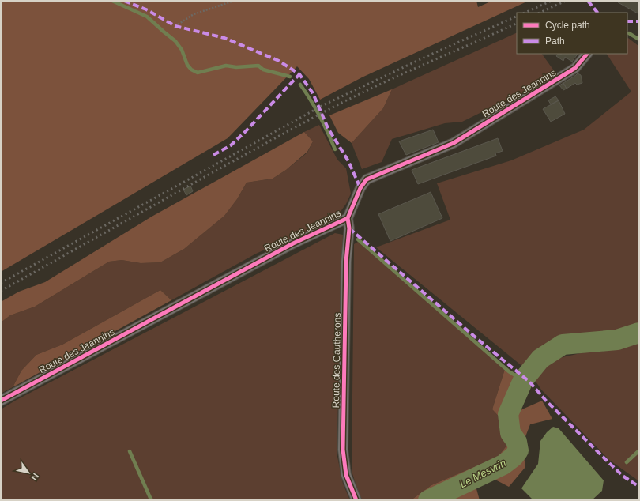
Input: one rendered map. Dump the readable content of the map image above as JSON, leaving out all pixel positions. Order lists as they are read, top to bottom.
{
  "streets": {
    "street": ["Route des Jeannins", "Route des Gautherons"]
  },
  "crossings": [
    ["Route des Jeannins", "Route des Gautherons"]
  ],
  "water": ["Le Mesvrin"],
  "legend": ["Cycle path", "Path"],
  "north": "bottom right"
}
